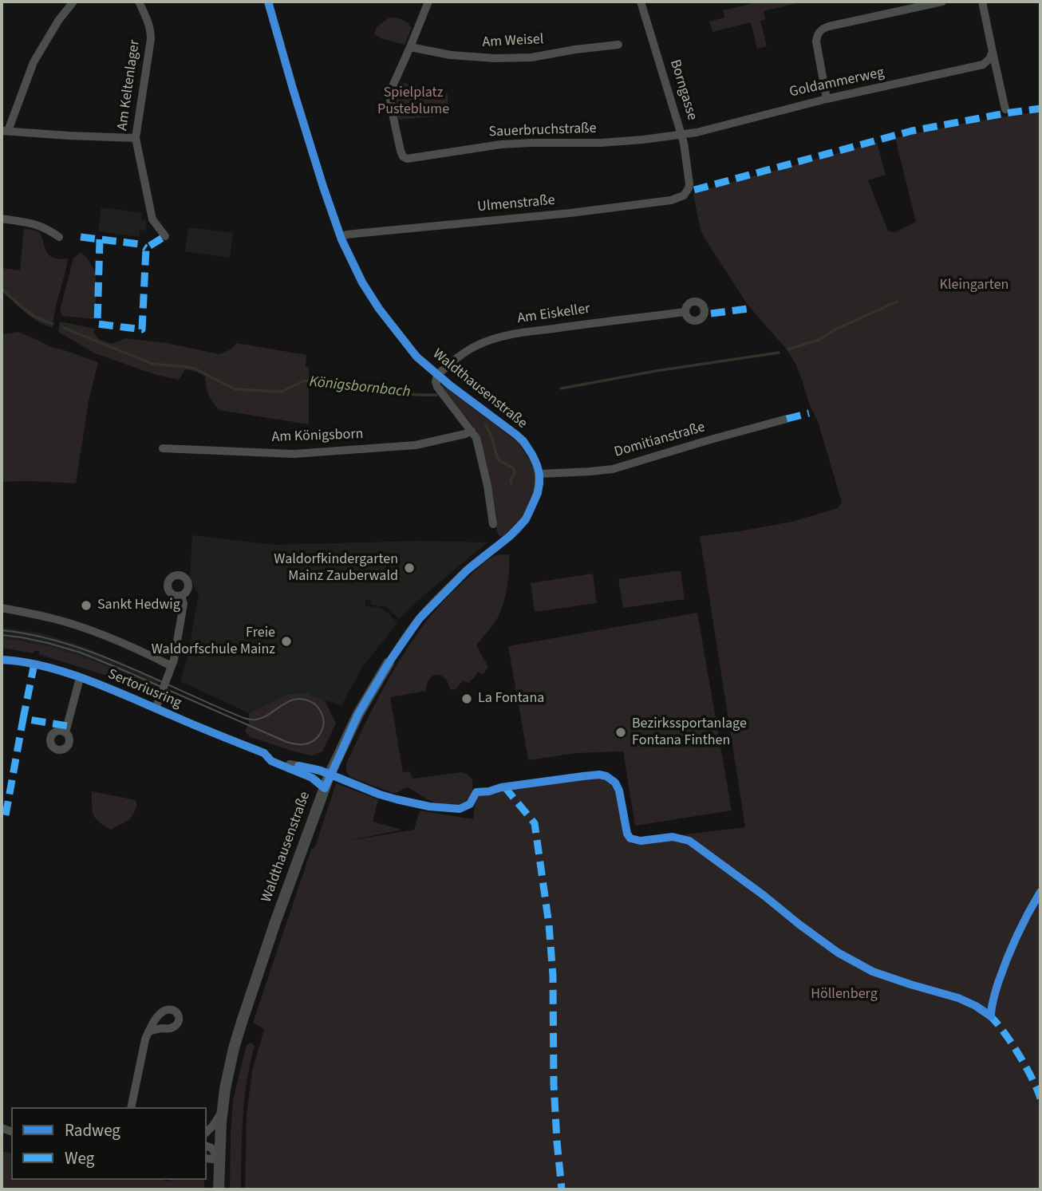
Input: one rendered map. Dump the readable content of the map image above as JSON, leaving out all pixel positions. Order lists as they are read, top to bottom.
{
  "streets": {
    "street": [
      "Am Weisel",
      "Goldammerweg",
      "Am Keltenlager",
      "Borngasse",
      "Sauerbruchstraße",
      "Ulmenstraße",
      "Am Eiskeller",
      "Waldthausenstraße",
      "Am Königsborn",
      "Domitianstraße",
      "Sertoriusring"
    ]
  },
  "crossings": [
    ["Am Weisel", "Sauerbruchstraße"],
    ["Goldammerweg", "Borngasse"],
    ["Goldammerweg", "Sauerbruchstraße"],
    ["Borngasse", "Sauerbruchstraße"],
    ["Borngasse", "Ulmenstraße"],
    ["Ulmenstraße", "Waldthausenstraße"],
    ["Am Eiskeller", "Waldthausenstraße"],
    ["Waldthausenstraße", "Domitianstraße"],
    ["Waldthausenstraße", "Sertoriusring"]
  ],
  "water": ["Königsbornbach"],
  "parks": ["Spielplatz Pusteblume", "Kleingarten", "Höllenberg"],
  "places": [
    "Waldorfkindergarten Mainz Zauberwald",
    "Sankt Hedwig",
    "Freie Waldorfschule Mainz",
    "La Fontana",
    "Bezirkssportanlage Fontana Finthen"
  ],
  "legend": ["Radweg", "Weg"]
}
